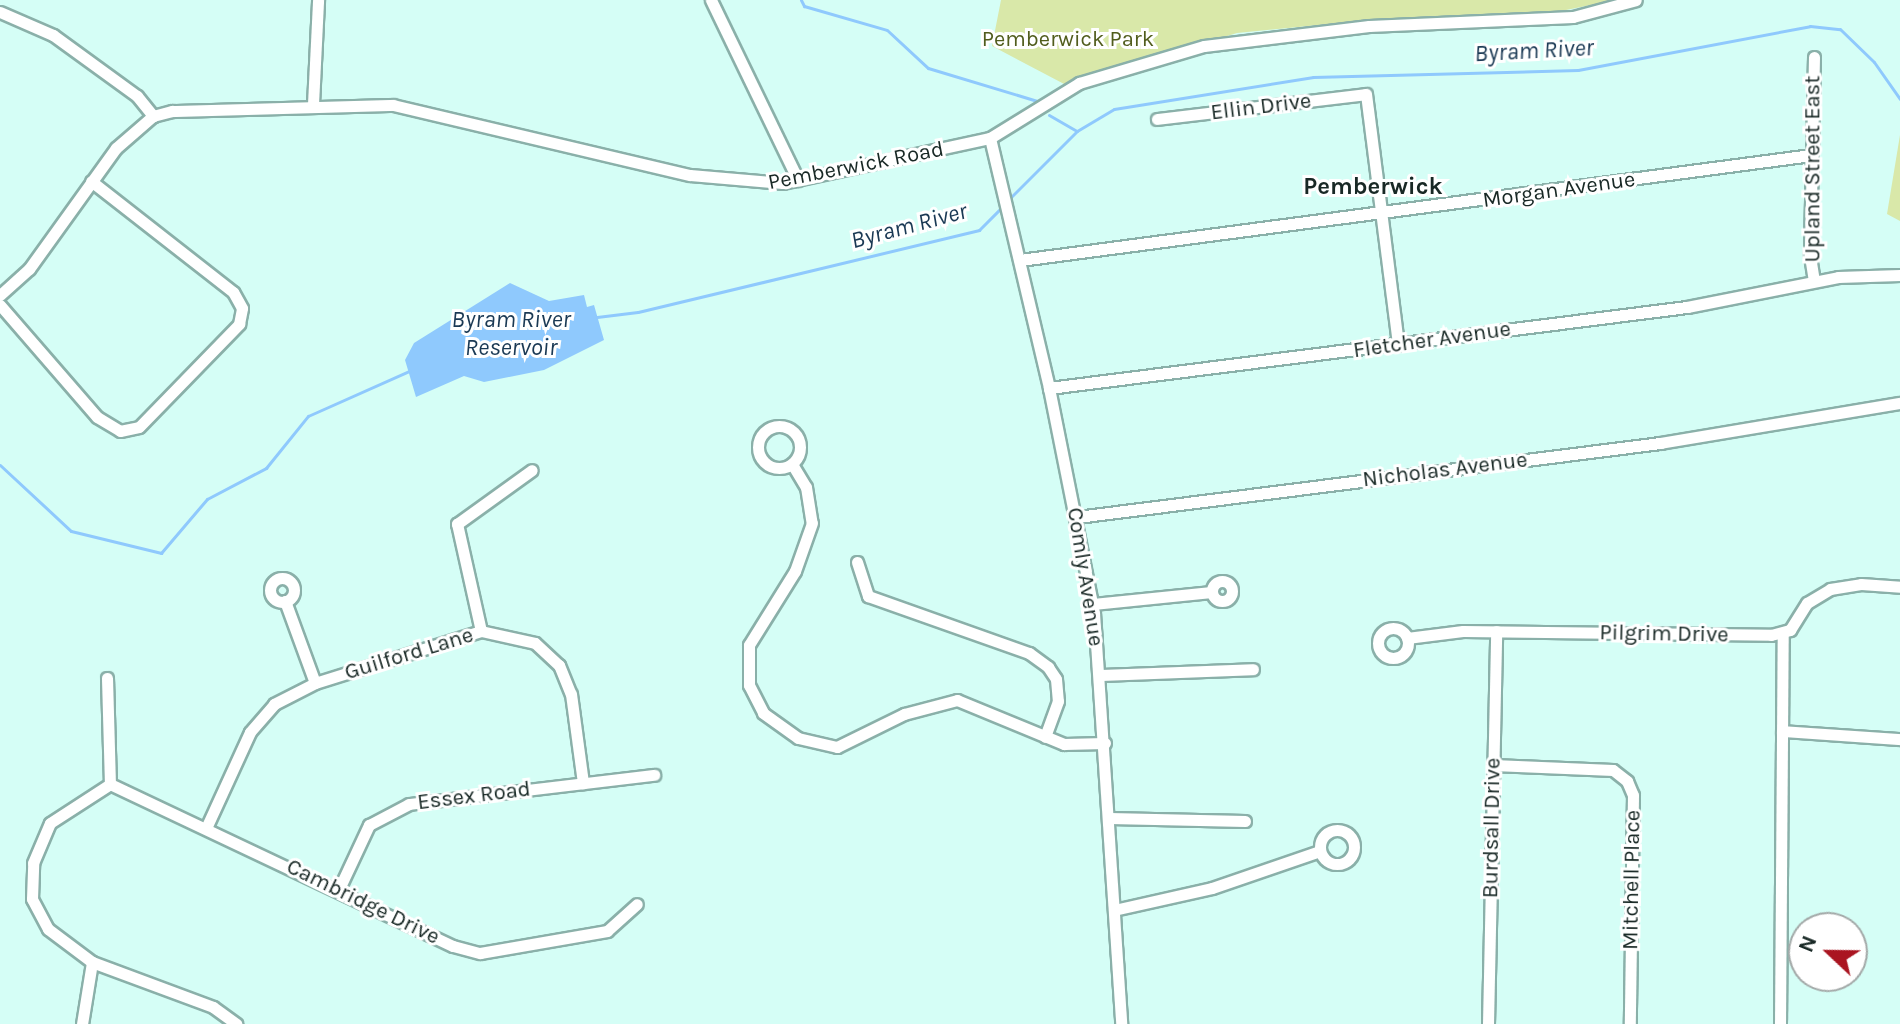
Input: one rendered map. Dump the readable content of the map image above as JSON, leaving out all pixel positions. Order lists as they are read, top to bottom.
{
  "streets": {
    "street": [
      "Ellin Drive",
      "Pemberwick Road",
      "Upland Street East",
      "Morgan Avenue",
      "Fletcher Avenue",
      "Nicholas Avenue",
      "Comly Avenue",
      "Pilgrim Drive",
      "Guilford Lane",
      "Essex Road",
      "Burdsall Drive",
      "Mitchell Place",
      "Cambridge Drive"
    ]
  },
  "crossings": [
    ["Ellin Drive", "Morgan Avenue"],
    ["Pemberwick Road", "Comly Avenue"],
    ["Upland Street East", "Morgan Avenue"],
    ["Upland Street East", "Fletcher Avenue"],
    ["Morgan Avenue", "Comly Avenue"],
    ["Fletcher Avenue", "Comly Avenue"],
    ["Nicholas Avenue", "Comly Avenue"],
    ["Pilgrim Drive", "Burdsall Drive"],
    ["Guilford Lane", "Essex Road"],
    ["Guilford Lane", "Cambridge Drive"],
    ["Essex Road", "Cambridge Drive"],
    ["Burdsall Drive", "Mitchell Place"]
  ],
  "districts": ["Pemberwick"],
  "water": ["Byram River", "Byram River Reservoir"],
  "parks": ["Pemberwick Park"],
  "north": "left"
}
